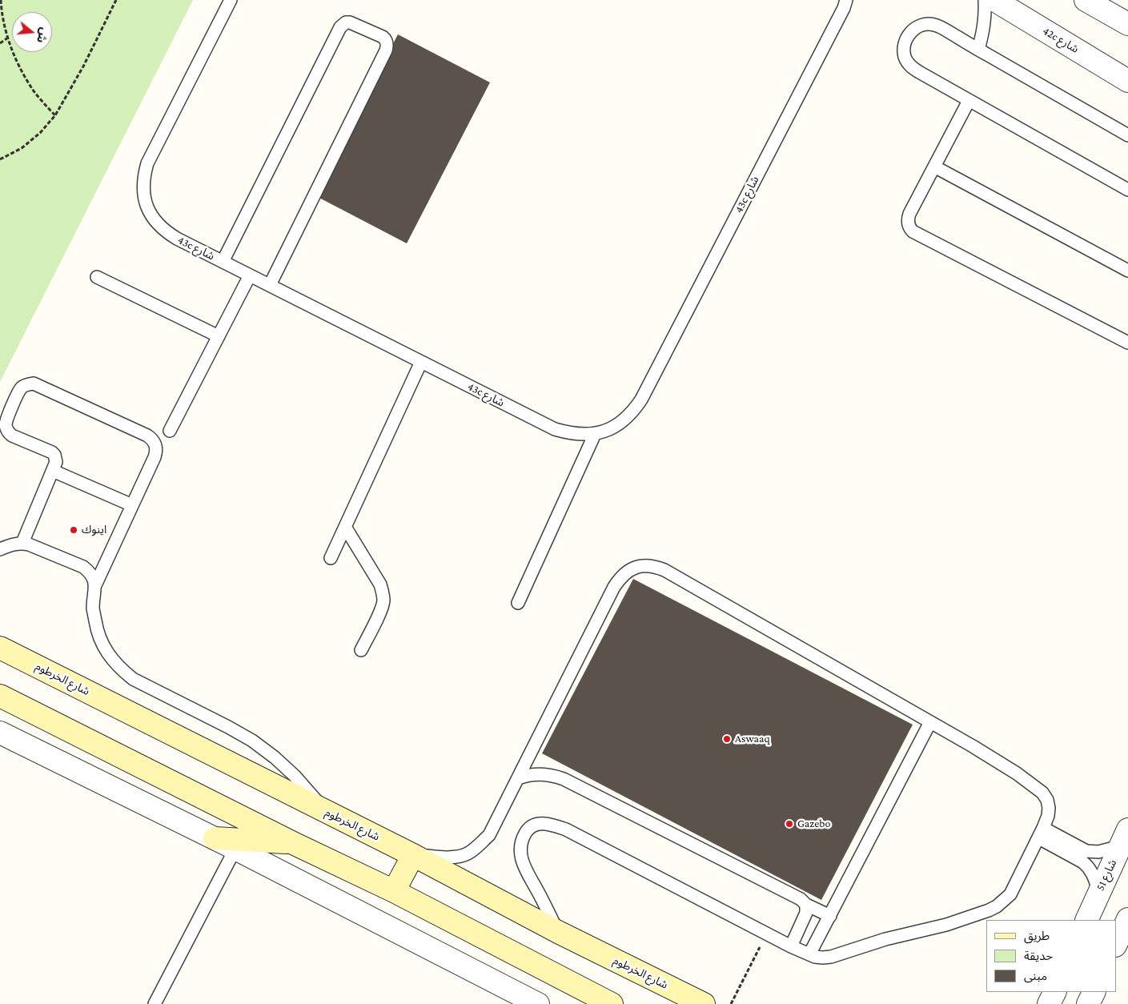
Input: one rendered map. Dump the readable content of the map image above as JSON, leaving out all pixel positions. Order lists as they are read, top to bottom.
{
  "streets": {
    "main road": ["شارع الخرطوم"],
    "street": ["42c شارع", "شارع 51"],
    "lane": ["43c شارع"]
  },
  "places": ["اينوك", "Aswaaq", "Gazebo"],
  "legend": ["طريق", "حديقة", "مبنى"],
  "north": "right"
}
